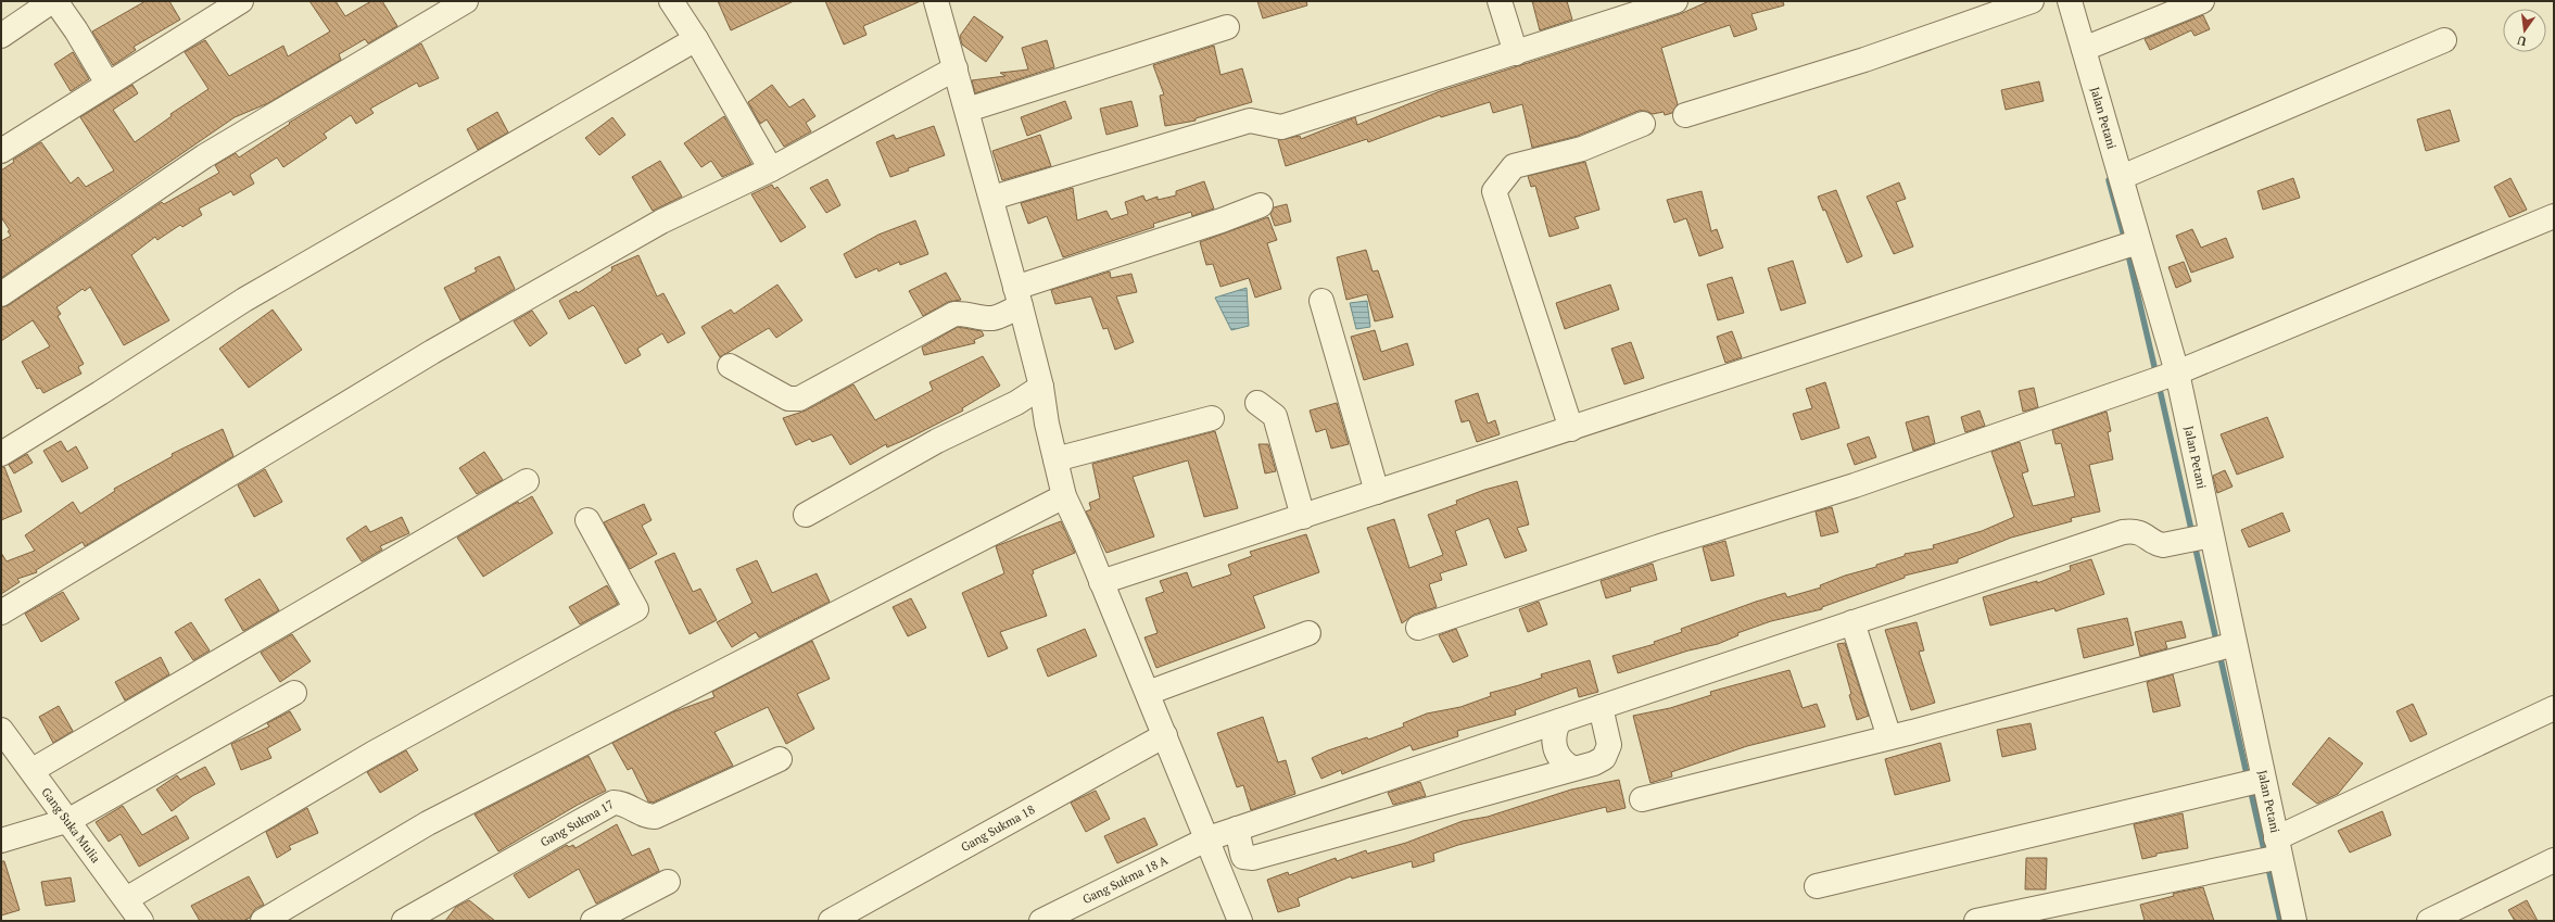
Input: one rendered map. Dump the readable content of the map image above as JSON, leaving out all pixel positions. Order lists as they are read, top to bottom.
{
  "streets": {
    "street": [
      "Jalan Petani",
      "Gang Suka Mulia",
      "Gang Sukma 17",
      "Gang Sukma 18",
      "Gang Sukma 18 A"
    ]
  },
  "north": "bottom"
}
